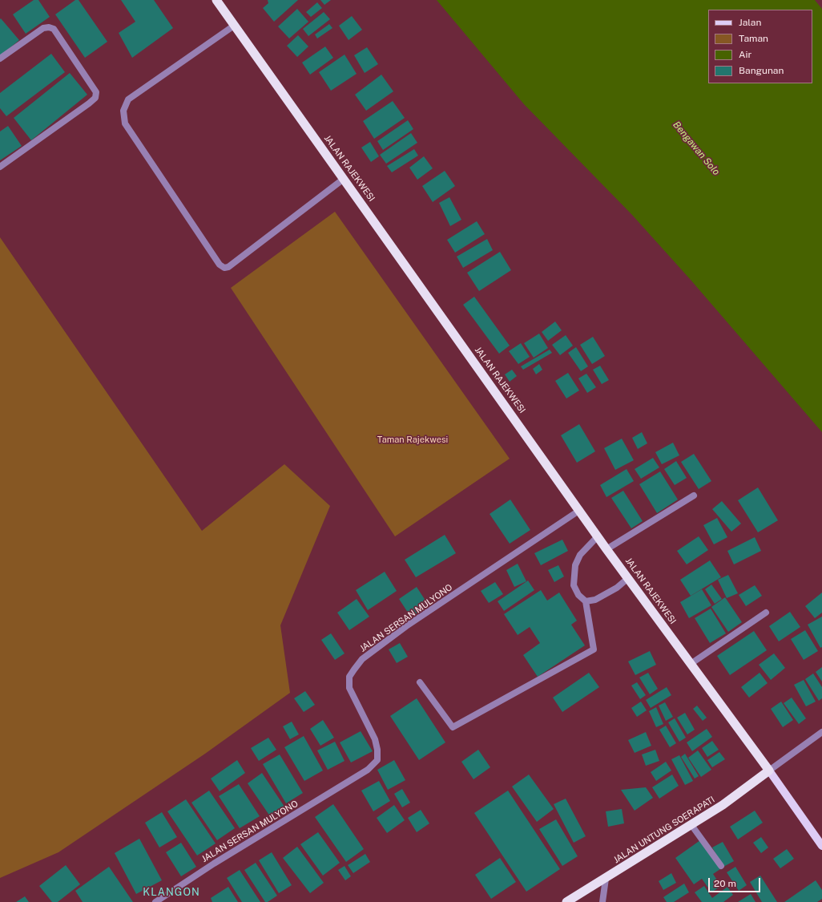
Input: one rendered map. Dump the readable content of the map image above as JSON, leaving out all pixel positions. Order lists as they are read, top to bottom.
{
  "streets": {
    "highway": ["JALAN RAJEKWESI", "JALAN UNTUNG SOERAPATI"],
    "street": ["JALAN SERSAN MULYONO"]
  },
  "crossings": [
    ["JALAN RAJEKWESI", "JALAN SERSAN MULYONO"],
    ["JALAN RAJEKWESI", "JALAN UNTUNG SOERAPATI"]
  ],
  "districts": ["KLANGON"],
  "water": ["Bengawan Solo"],
  "parks": ["Taman Rajekwesi"],
  "legend": [
    "Jalan",
    "Taman",
    "Air",
    "Bangunan"
  ],
  "scale_bar": "20 m"
}
